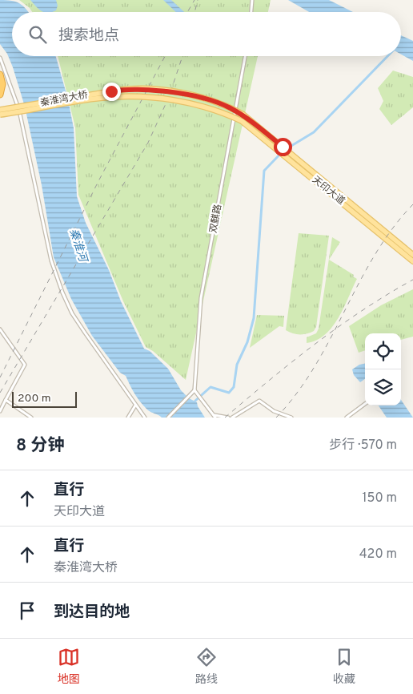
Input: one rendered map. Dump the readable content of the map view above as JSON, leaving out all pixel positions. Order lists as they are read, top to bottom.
{
  "streets": {
    "main road": ["秦淮湾大桥", "天印大道"],
    "street": ["双麒路"]
  },
  "crossings": [
    ["秦淮湾大桥", "天印大道"]
  ],
  "water": ["秦淮河"],
  "scale_bar": "200 m",
  "page": {
    "search": "搜索地点",
    "scale": "200 m",
    "heading": ["8 分钟", "步行 · 570 m"],
    "list": [
      ["直行", "天印大道", "150 m"],
      ["直行", "秦淮湾大桥", "420 m"],
      "到达目的地"
    ],
    "nav": ["地图", "路线", "收藏"]
  }
}
